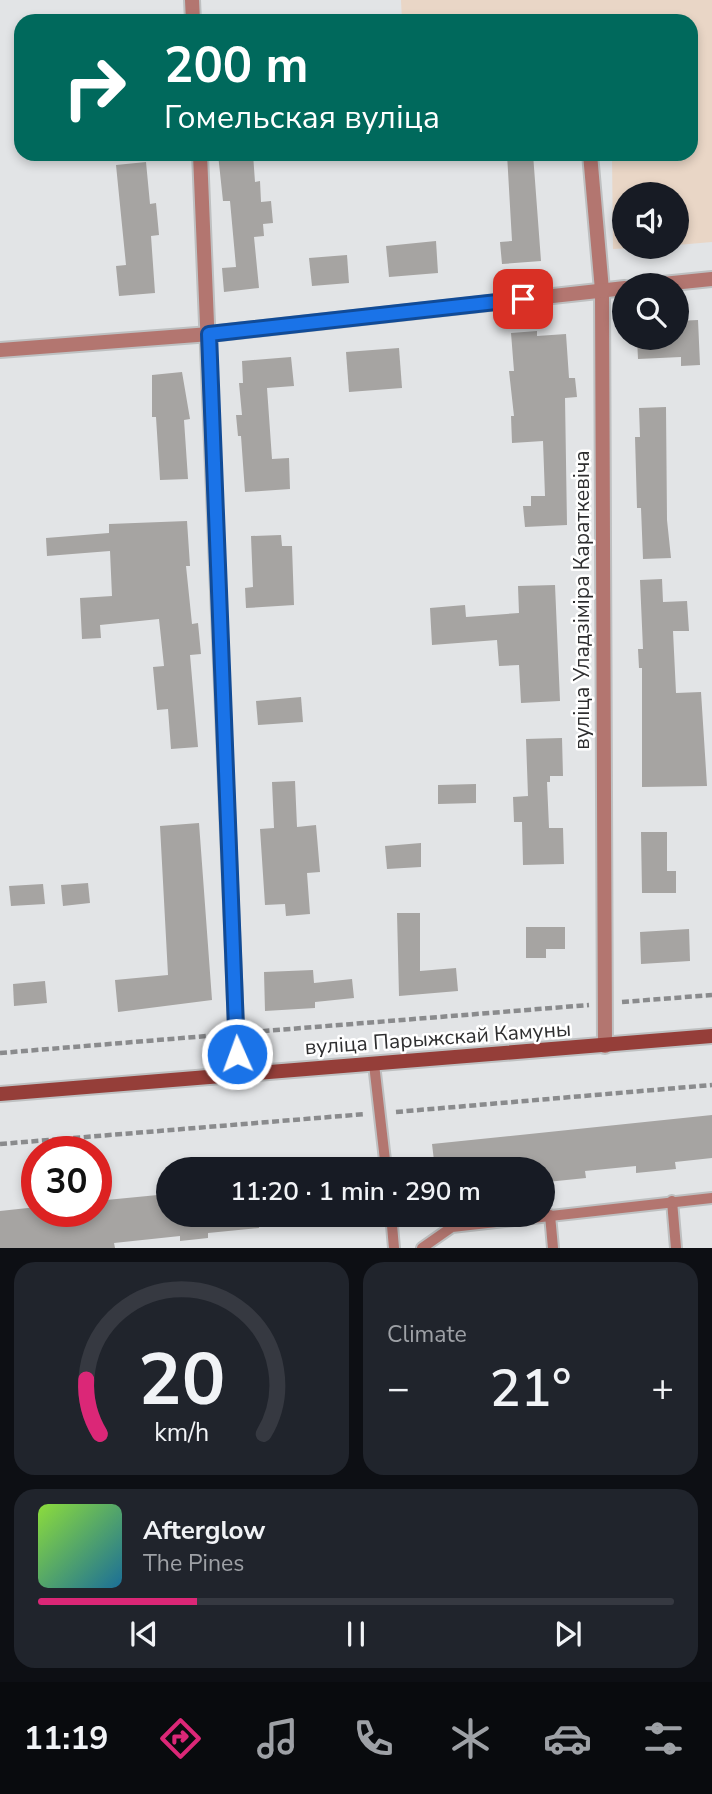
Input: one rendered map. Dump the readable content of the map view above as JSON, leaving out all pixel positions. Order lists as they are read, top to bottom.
{
  "streets": {
    "main road": ["вуліца Парыжскай Камуны"],
    "street": ["вуліца Уладзіміра Караткевіча"]
  },
  "crossings": [
    ["вуліца Уладзіміра Караткевіча", "вуліца Парыжскай Камуны"]
  ],
  "page": {
    "turn": ["200 m", "Гомельская вуліца"],
    "limit": "30",
    "trip": "11:20 · 1 min · 290 m",
    "tile": "Climate",
    "heat": ["−", "21°", "+"],
    "song": ["Afterglow", "The Pines"],
    "tabs": "11:19",
    "gauge": ["20", "km/h"]
  }
}
